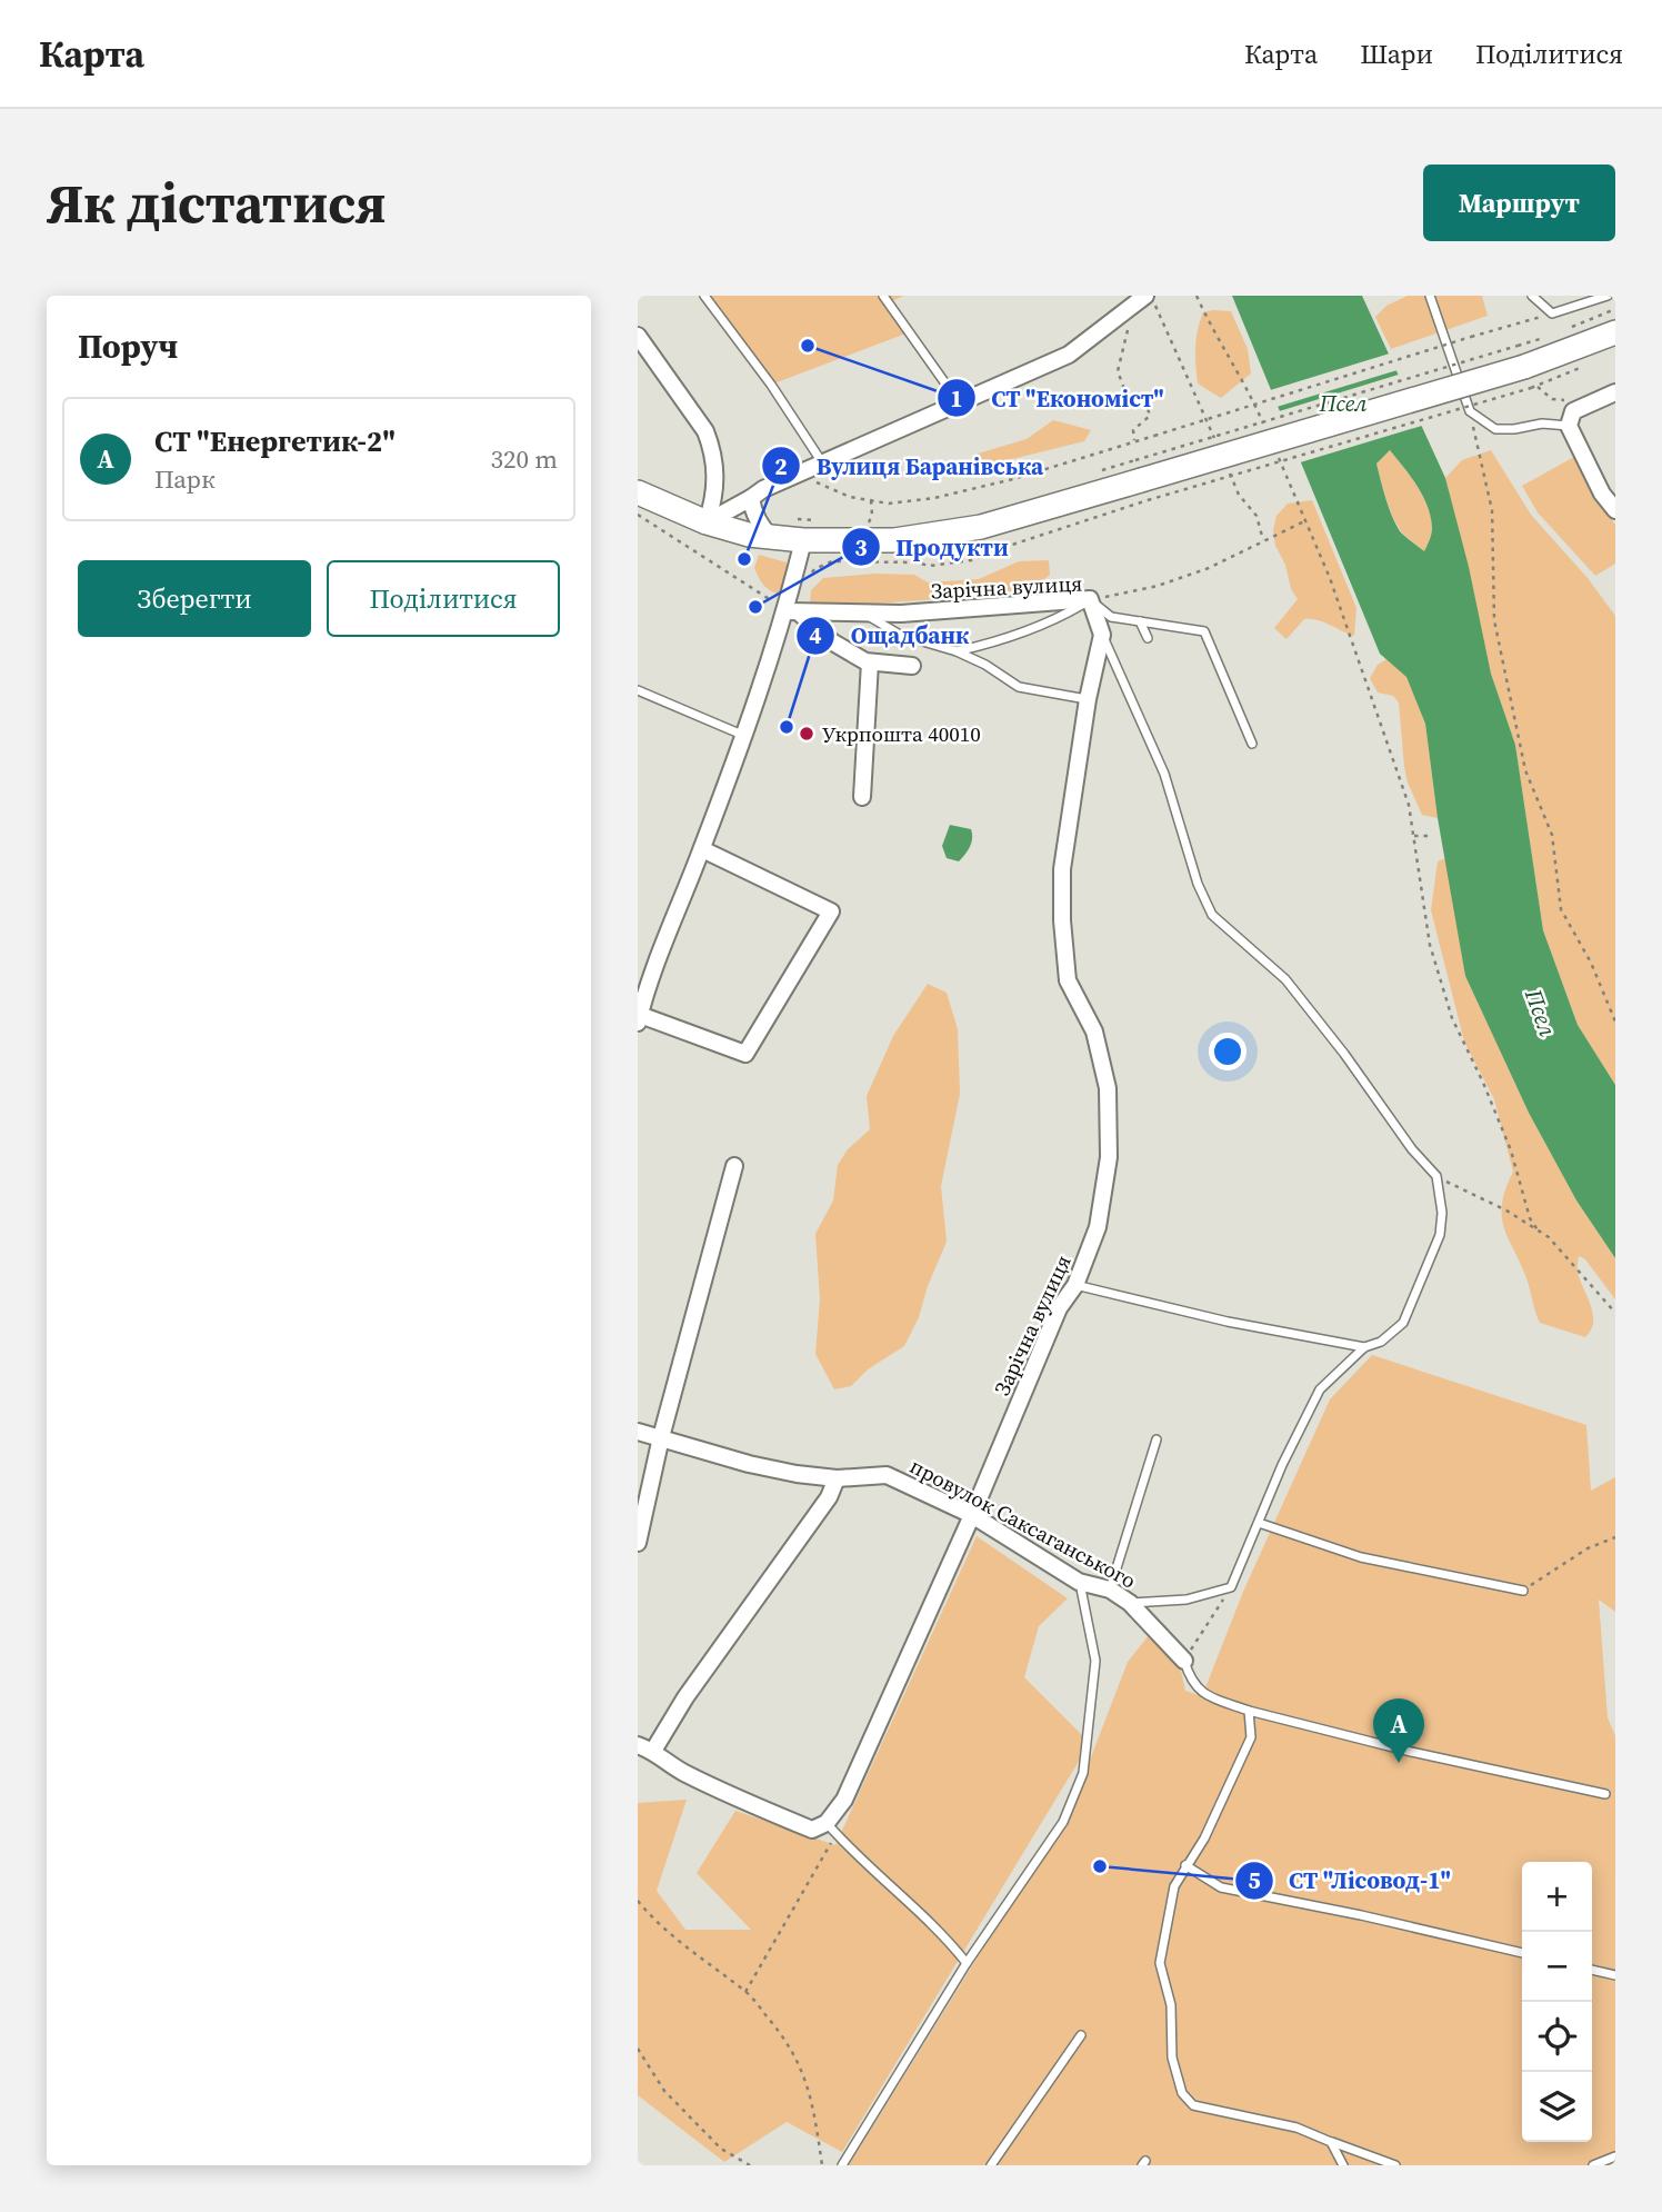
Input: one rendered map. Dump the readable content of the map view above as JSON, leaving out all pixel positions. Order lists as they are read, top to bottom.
{
  "streets": {
    "street": ["Зарічна вулиця", "провулок Саксаганського"]
  },
  "crossings": [
    ["Зарічна вулиця", "провулок Саксаганського"]
  ],
  "water": ["Псел"],
  "places": [
    "СТ \"Економіст\"",
    "Вулиця Баранівська",
    "Продукти",
    "Ощадбанк",
    "Укрпошта 40010",
    "СТ \"Лісовод-1\""
  ],
  "page": {
    "header": "Карта",
    "nav": ["Карта", "Шари", "Поділитися"],
    "buttons": [
      "Маршрут",
      ["Зберегти", "Поділитися"]
    ],
    "title": "Як дістатися",
    "heading": "Поруч",
    "list": [
      {
        "mark": "A",
        "name": "СТ \"Енергетик-2\"",
        "note": "Парк",
        "value": "320 m"
      }
    ],
    "pins": "A",
    "map_buttons": ["+", "−"]
  }
}
